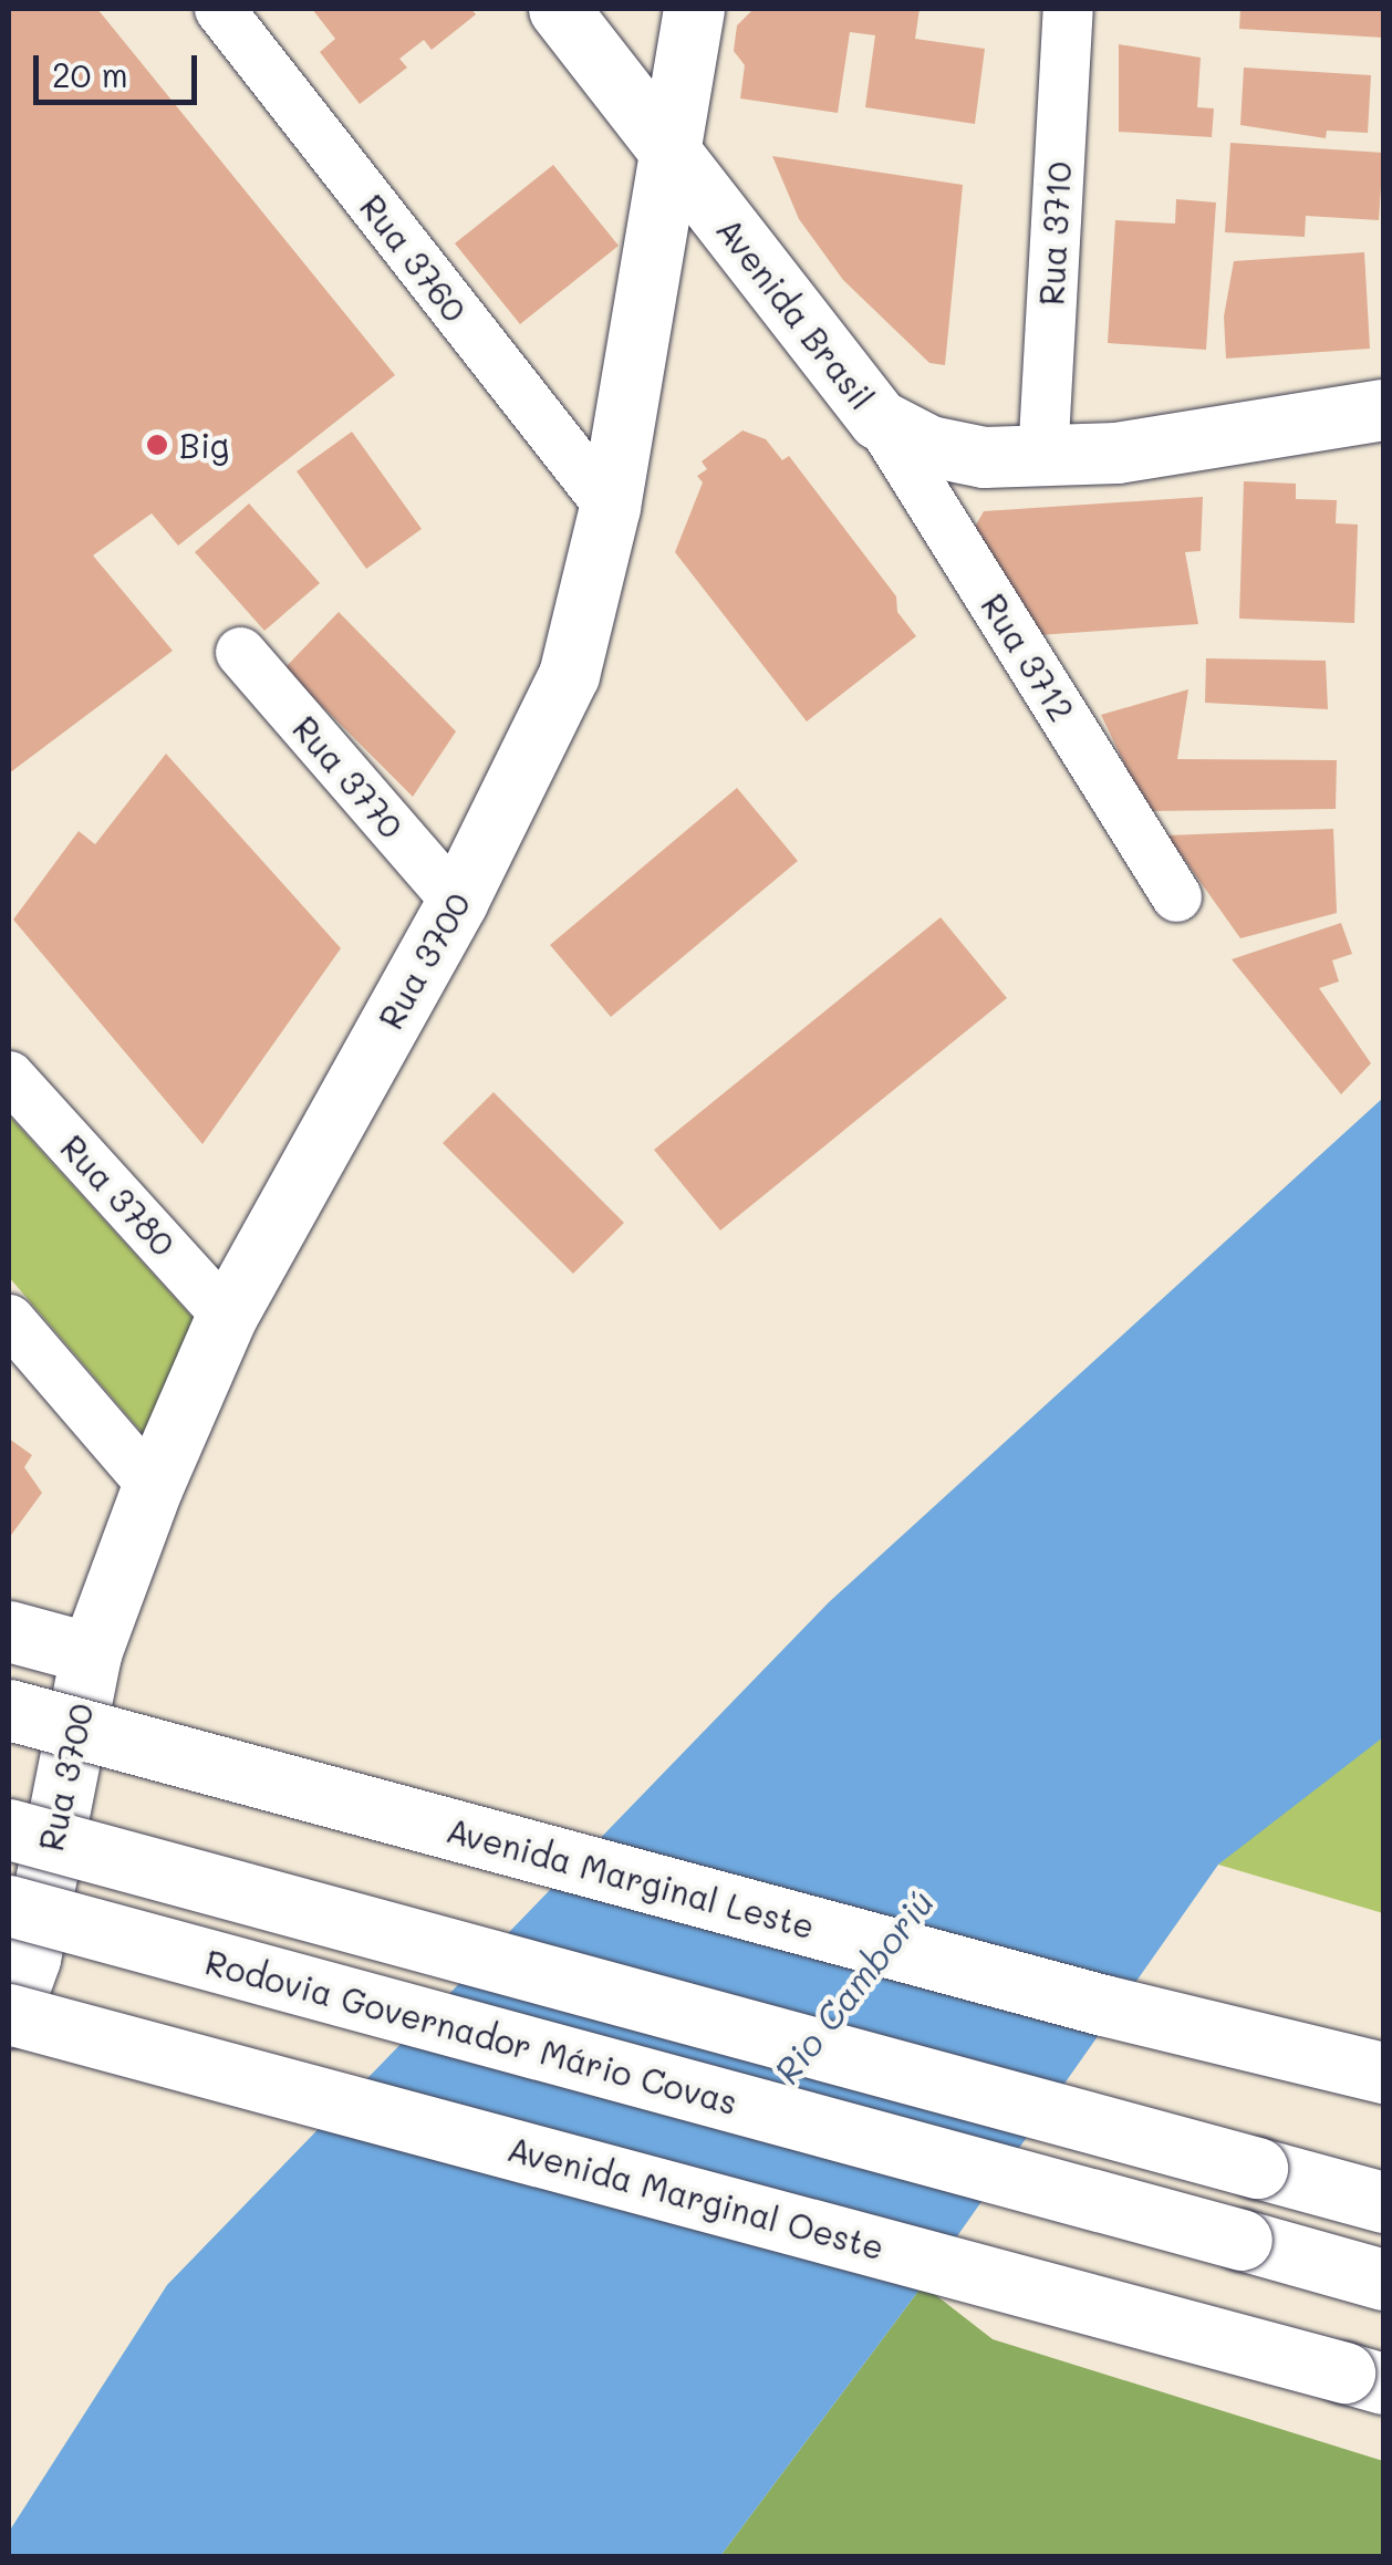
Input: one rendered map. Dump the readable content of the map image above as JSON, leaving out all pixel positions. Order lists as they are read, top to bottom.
{
  "streets": {
    "main road": [
      "Avenida Brasil",
      "Rua 3700",
      "Avenida Marginal Leste",
      "Rodovia Governador Mário Covas",
      "Avenida Marginal Oeste"
    ],
    "street": [
      "Rua 3710",
      "Rua 3760",
      "Rua 3712",
      "Rua 3770",
      "Rua 3780"
    ]
  },
  "crossings": [
    ["Rua 3710", "Avenida Brasil"],
    ["Rua 3760", "Rua 3700"],
    ["Avenida Brasil", "Rua 3712"],
    ["Avenida Brasil", "Rua 3700"],
    ["Rua 3770", "Rua 3700"],
    ["Rua 3700", "Rua 3780"],
    ["Rua 3700", "Rodovia Governador Mário Covas"],
    ["Rua 3700", "Avenida Marginal Oeste"]
  ],
  "water": ["Rio Camboriú"],
  "places": ["Big"],
  "scale_bar": "20 m"
}
